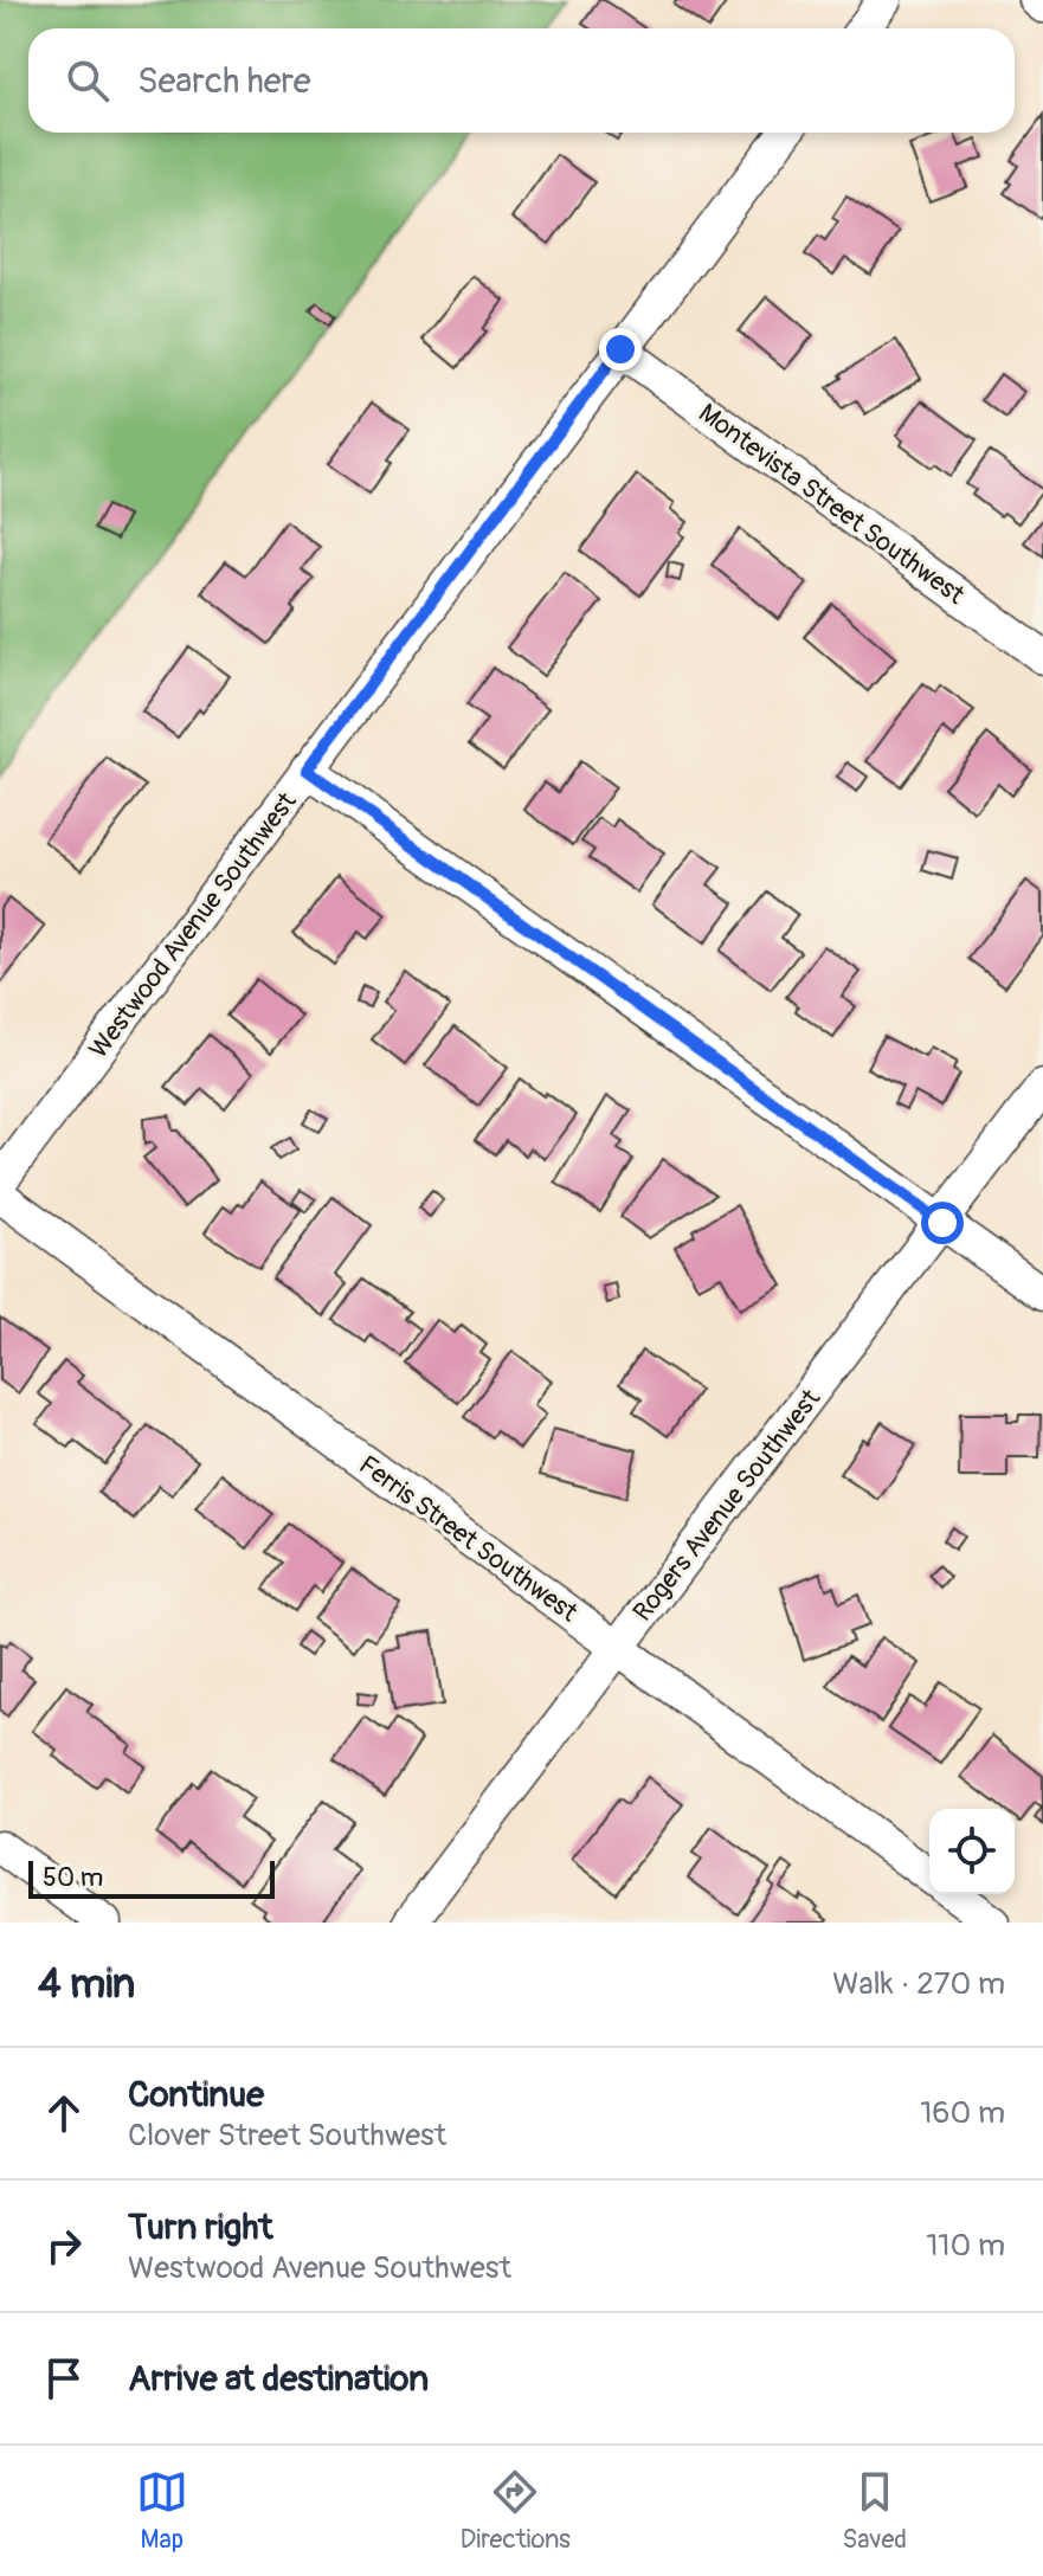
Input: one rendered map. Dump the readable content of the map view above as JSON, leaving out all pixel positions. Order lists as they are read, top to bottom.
{
  "streets": {
    "street": [
      "Montevista Street Southwest",
      "Westwood Avenue Southwest",
      "Rogers Avenue Southwest",
      "Ferris Street Southwest"
    ]
  },
  "crossings": [
    ["Montevista Street Southwest", "Westwood Avenue Southwest"],
    ["Rogers Avenue Southwest", "Ferris Street Southwest"]
  ],
  "scale_bar": "50 m",
  "page": {
    "search": "Search here",
    "scale": "50 m",
    "heading": ["4 min", "Walk · 270 m"],
    "list": [
      ["Continue", "Clover Street Southwest", "160 m"],
      ["Turn right", "Westwood Avenue Southwest", "110 m"],
      "Arrive at destination"
    ],
    "nav": ["Map", "Directions", "Saved"]
  }
}
